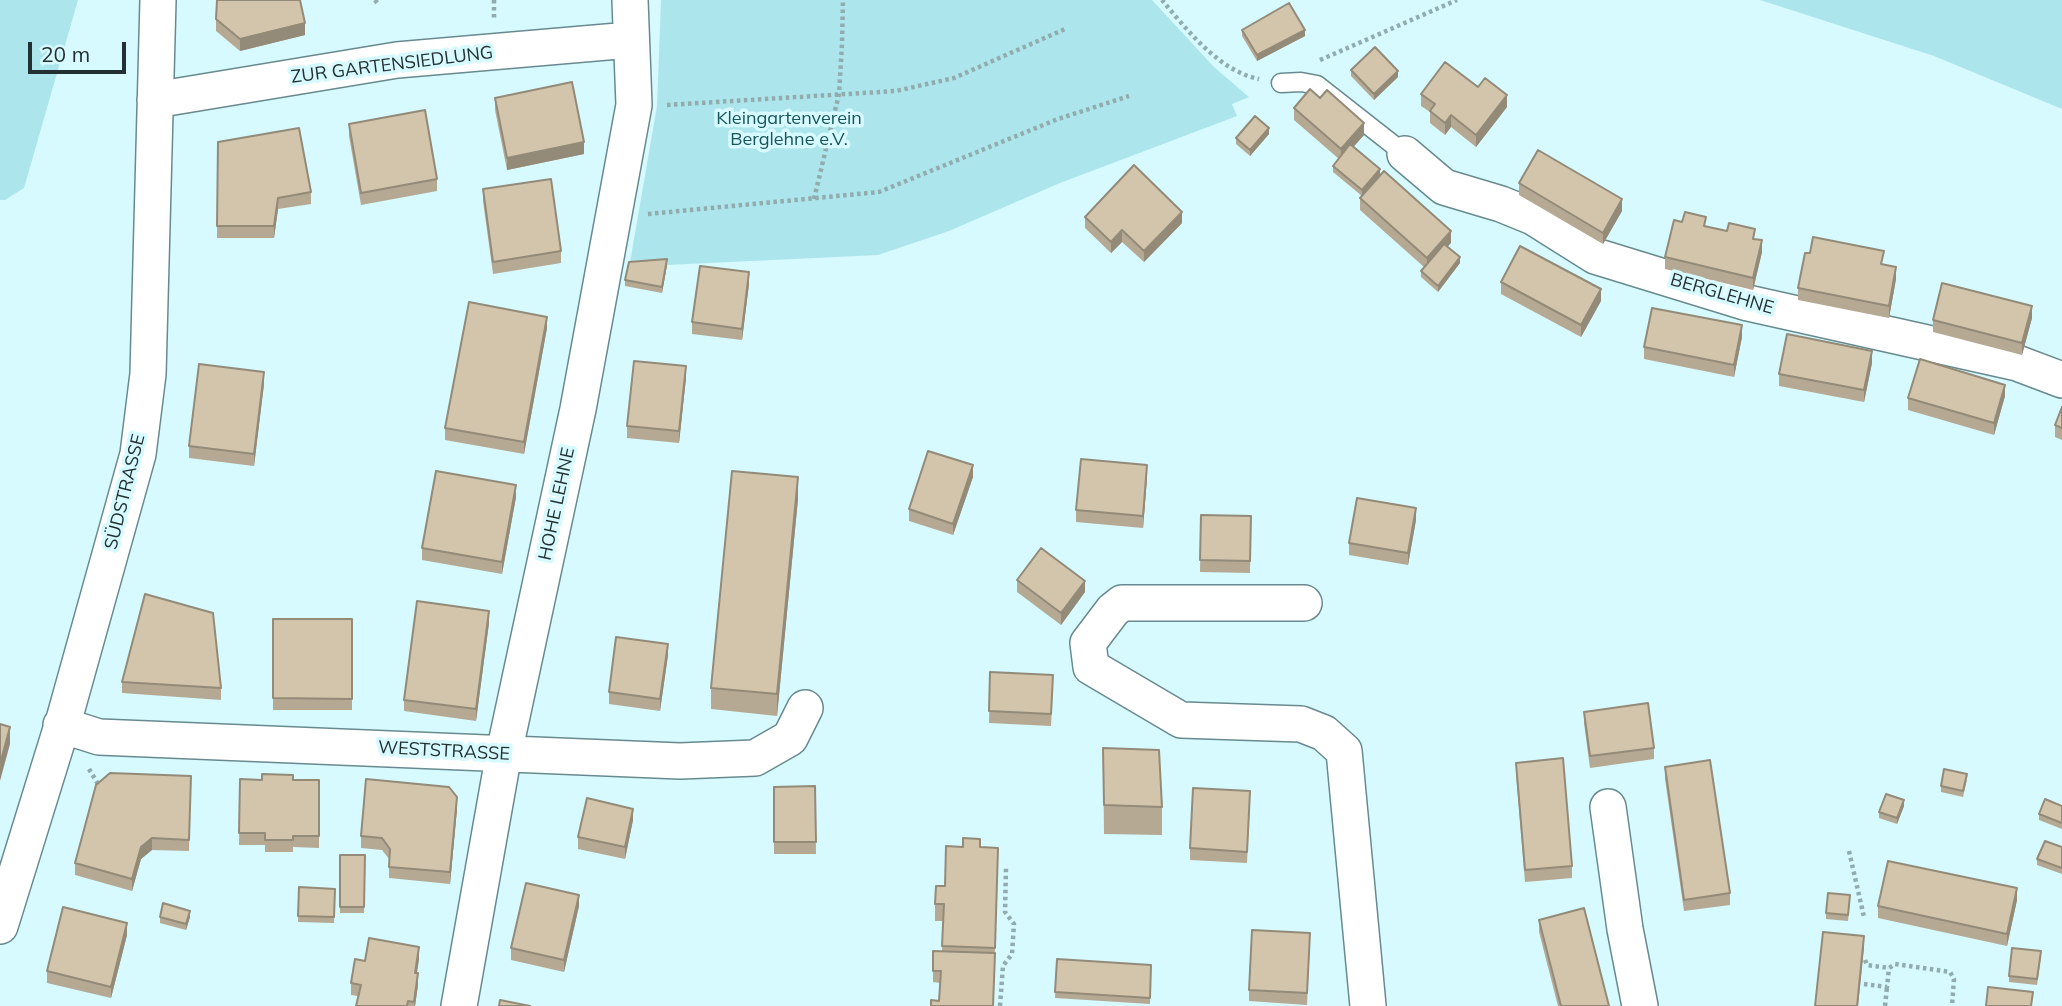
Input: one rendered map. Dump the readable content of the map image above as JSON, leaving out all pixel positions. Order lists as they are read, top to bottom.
{
  "streets": {
    "street": [
      "ZUR GARTENSIEDLUNG",
      "BERGLEHNE",
      "SÜDSTRASSE",
      "HOHE LEHNE",
      "WESTSTRASSE"
    ]
  },
  "crossings": [
    ["ZUR GARTENSIEDLUNG", "SÜDSTRASSE"],
    ["ZUR GARTENSIEDLUNG", "HOHE LEHNE"],
    ["SÜDSTRASSE", "WESTSTRASSE"],
    ["HOHE LEHNE", "WESTSTRASSE"]
  ],
  "parks": ["Kleingartenverein Berglehne e.V."],
  "scale_bar": "20 m"
}
